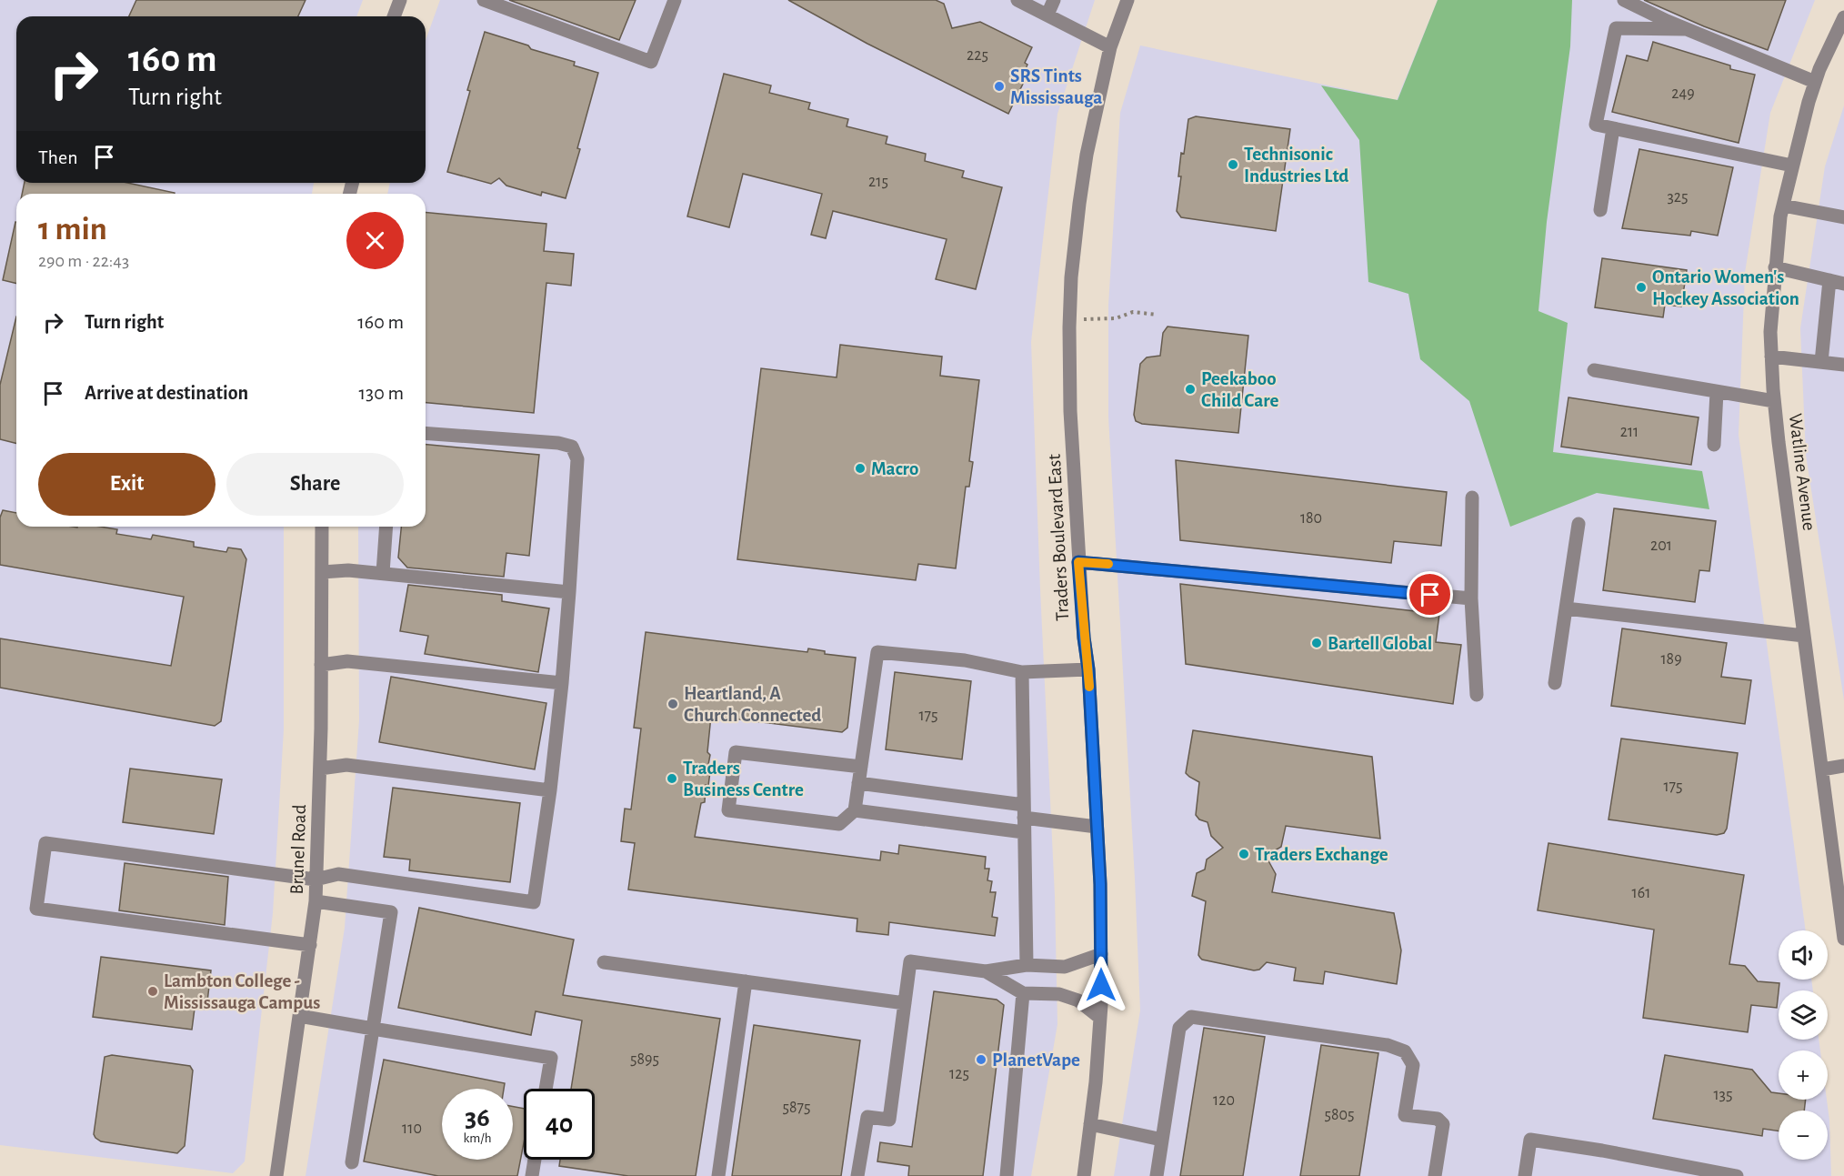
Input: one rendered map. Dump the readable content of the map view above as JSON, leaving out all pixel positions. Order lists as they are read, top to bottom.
{
  "streets": {
    "street": ["Watline Avenue", "Traders Boulevard East", "Brunel Road"]
  },
  "places": [
    "SRS Tints Mississauga",
    "Technisonic Industries Ltd",
    "Ontario Women's Hockey Association",
    "Peekaboo Child Care",
    "Macro",
    "Bartell Global",
    "Heartland, A Church Connected",
    "Traders Business Centre",
    "Traders Exchange",
    "Lambton College - Mississauga Campus",
    "PlanetVape"
  ],
  "house_numbers": [
    "225",
    "249",
    "215",
    "325",
    "211",
    "180",
    "201",
    "189",
    "175",
    "175",
    "161",
    "5895",
    "125",
    "135",
    "120",
    "5875",
    "5805",
    "110"
  ],
  "page": {
    "turn": ["160 m", "Turn right"],
    "then": "Then",
    "heading": ["1 min", "290 m · 22:43"],
    "list": [
      {
        "name": "Turn right",
        "value": "160 m"
      },
      {
        "name": "Arrive at destination",
        "value": "130 m"
      }
    ],
    "buttons": ["Exit", "Share"],
    "map_buttons": ["+", "−"],
    "speed": "36 km/h",
    "limit": "40"
  }
}
